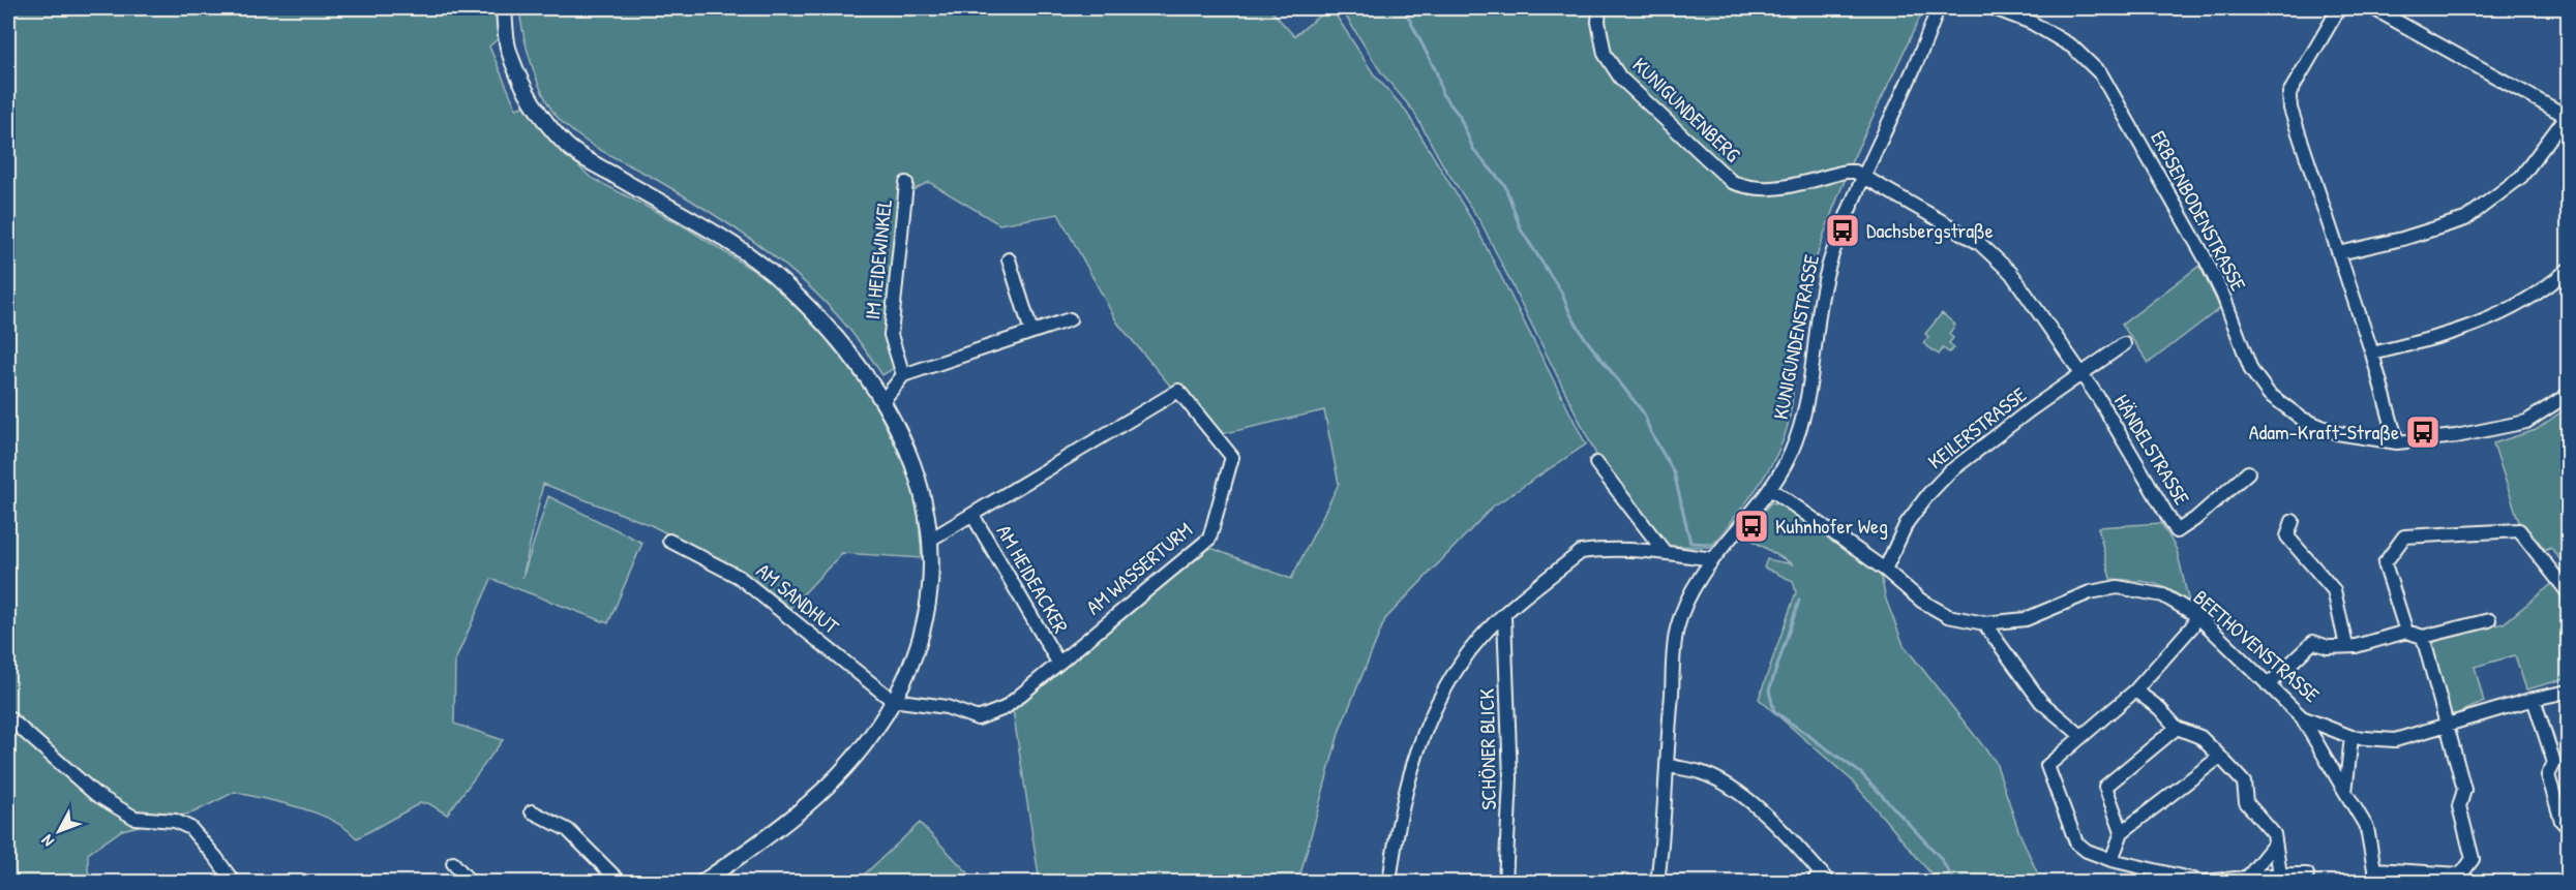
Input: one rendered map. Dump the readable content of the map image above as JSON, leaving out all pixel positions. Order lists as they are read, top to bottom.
{
  "streets": {
    "street": [
      "KUNIGUNDENBERG",
      "ERBSENBODENSTRASSE",
      "IM HEIDEWINKEL",
      "KUNIGUNDENSTRASSE",
      "KEILERSTRASSE",
      "HÄNDELSTRASSE",
      "AM WASSERTURM",
      "AM HEIDEACKER",
      "AM SANDHUT",
      "BEETHOVENSTRASSE",
      "SCHÖNER BLICK"
    ]
  },
  "crossings": [
    ["KUNIGUNDENBERG", "KUNIGUNDENSTRASSE"],
    ["KUNIGUNDENSTRASSE", "BEETHOVENSTRASSE"],
    ["KEILERSTRASSE", "HÄNDELSTRASSE"],
    ["KEILERSTRASSE", "BEETHOVENSTRASSE"],
    ["AM WASSERTURM", "AM HEIDEACKER"],
    ["AM WASSERTURM", "AM SANDHUT"]
  ],
  "places": {
    "bus stop": ["Dachsbergstraße", "Adam-Kraft-Straße", "Kuhnhofer Weg"]
  },
  "north": "bottom left"
}
